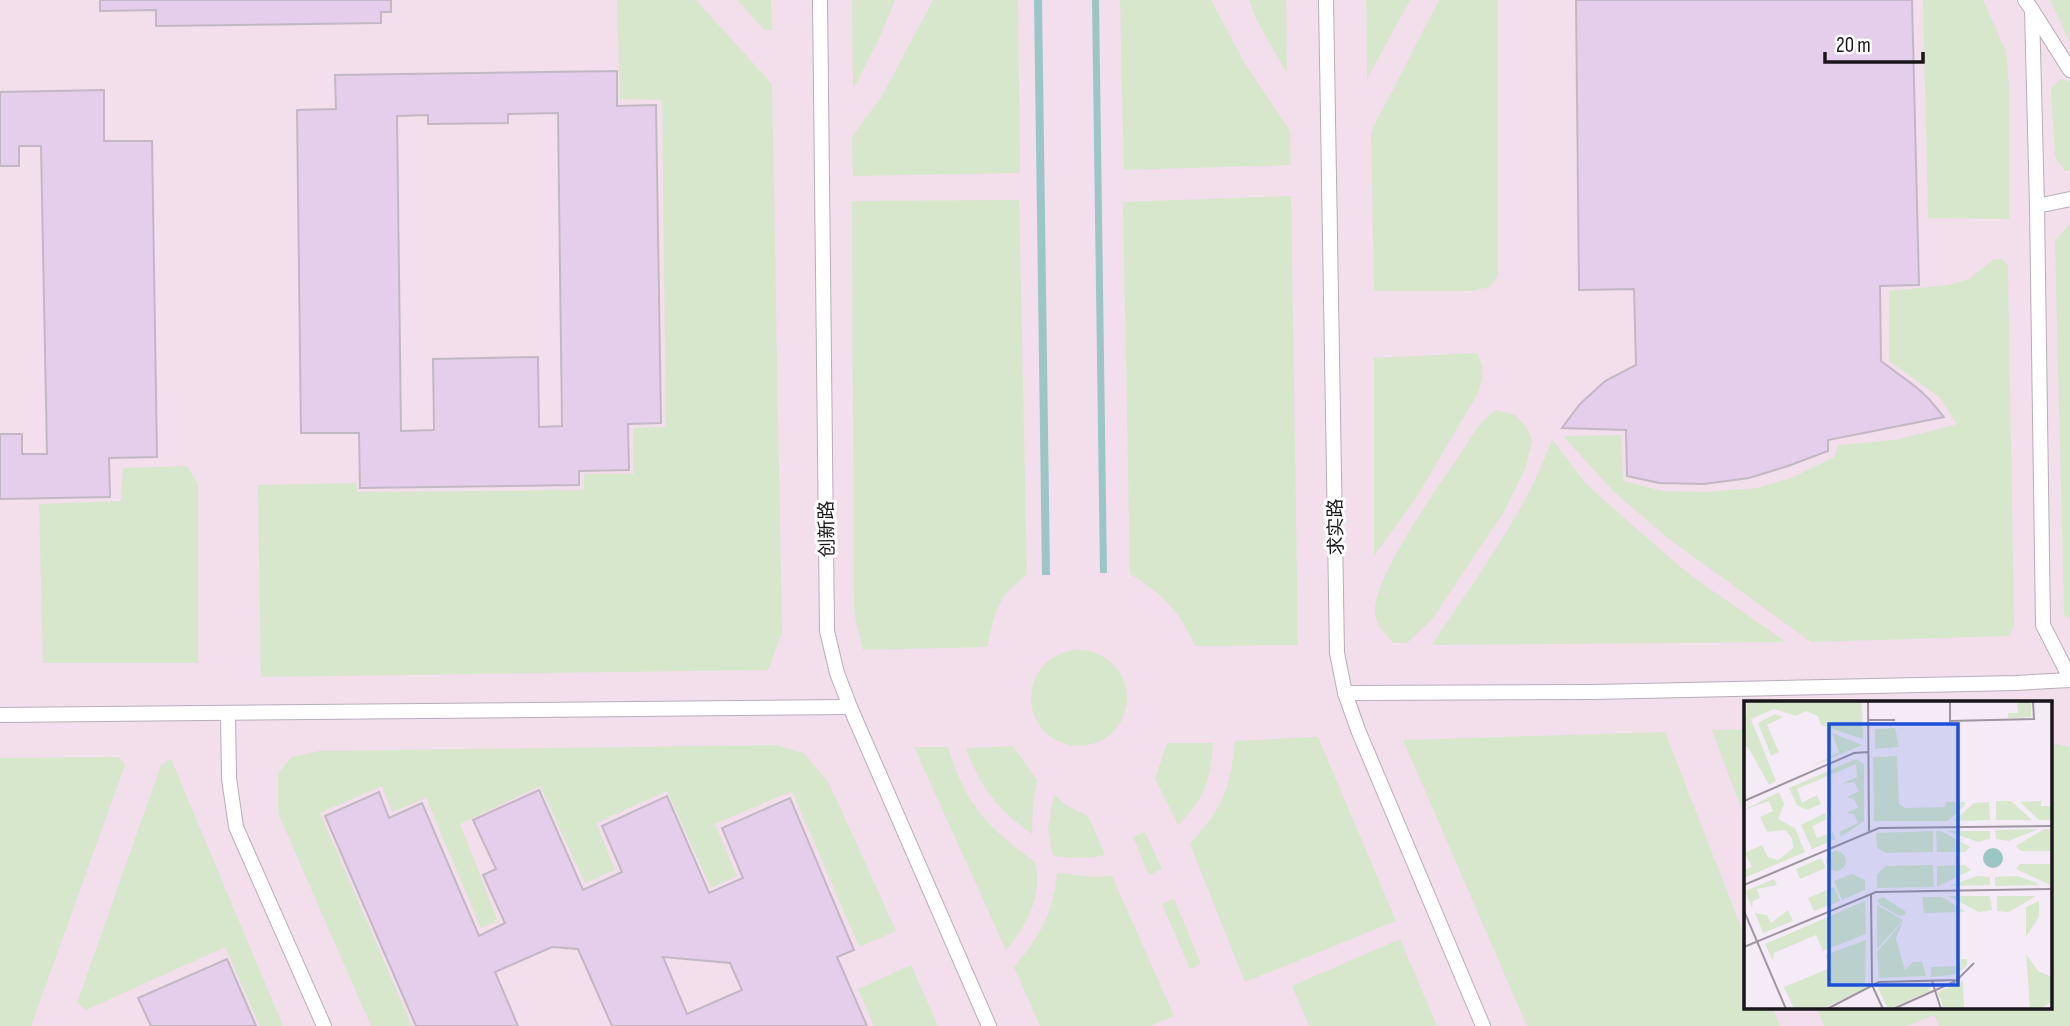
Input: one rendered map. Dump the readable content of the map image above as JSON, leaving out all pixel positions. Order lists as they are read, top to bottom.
{
  "streets": {
    "lane": ["求实路", "创新路"]
  },
  "scale_bar": "20 m"
}
